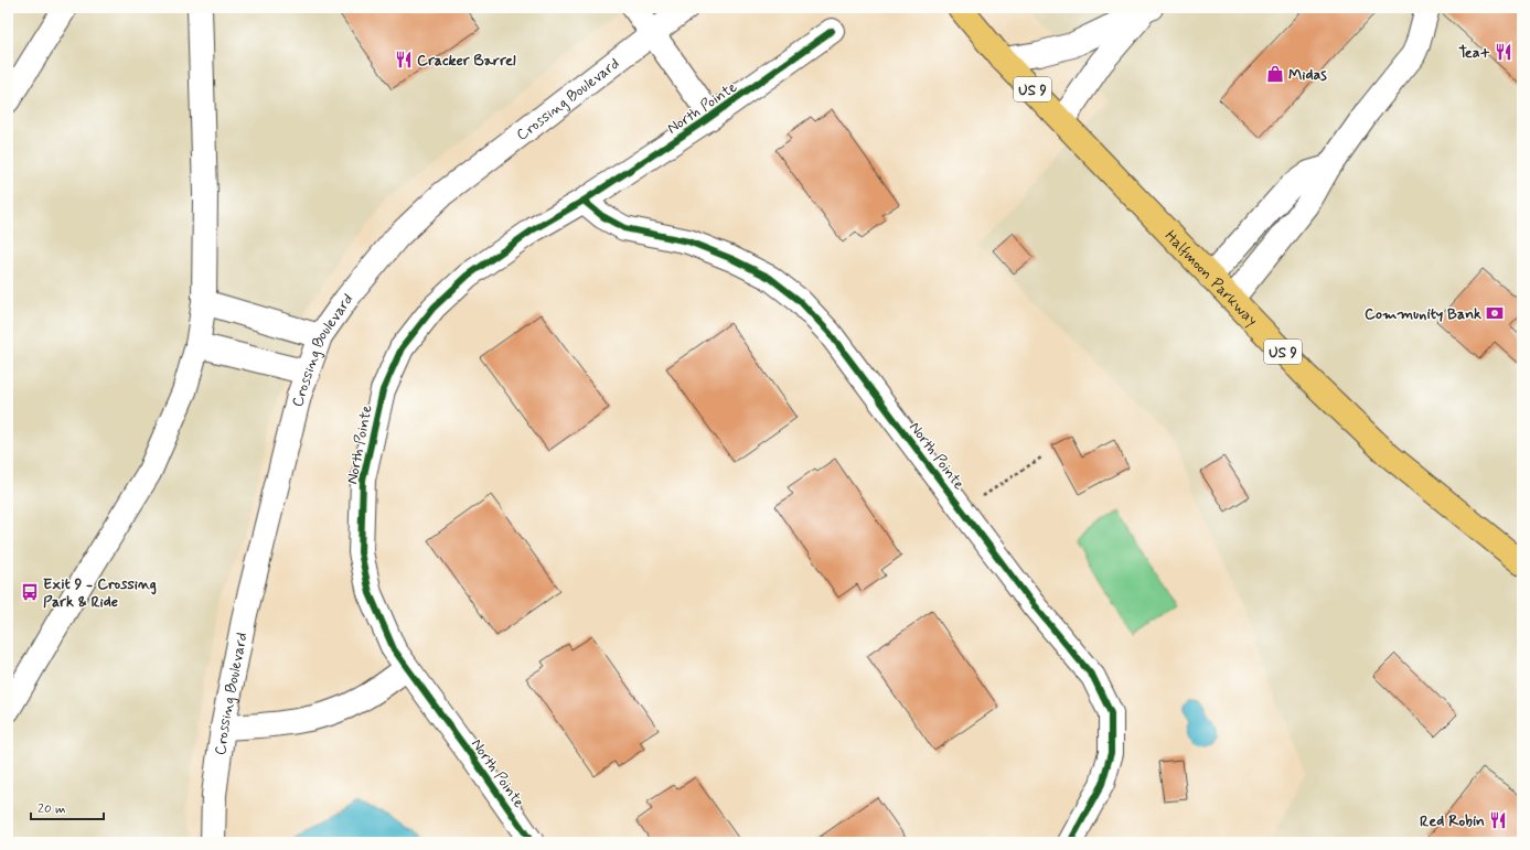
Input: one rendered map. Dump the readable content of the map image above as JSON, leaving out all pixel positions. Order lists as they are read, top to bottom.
{
  "streets": {
    "main road": ["US 9", "Halfmoon Parkway"],
    "street": ["Crossing Boulevard", "North Pointe"]
  },
  "places": {
    "restaurant": ["Tea+", "Cracker Barrel", "Red Robin"],
    "shop": ["Midas"],
    "bank": ["Community Bank"],
    "bus stop": ["Exit 9 - Crossing Park & Ride"]
  },
  "scale_bar": "20 m"
}
